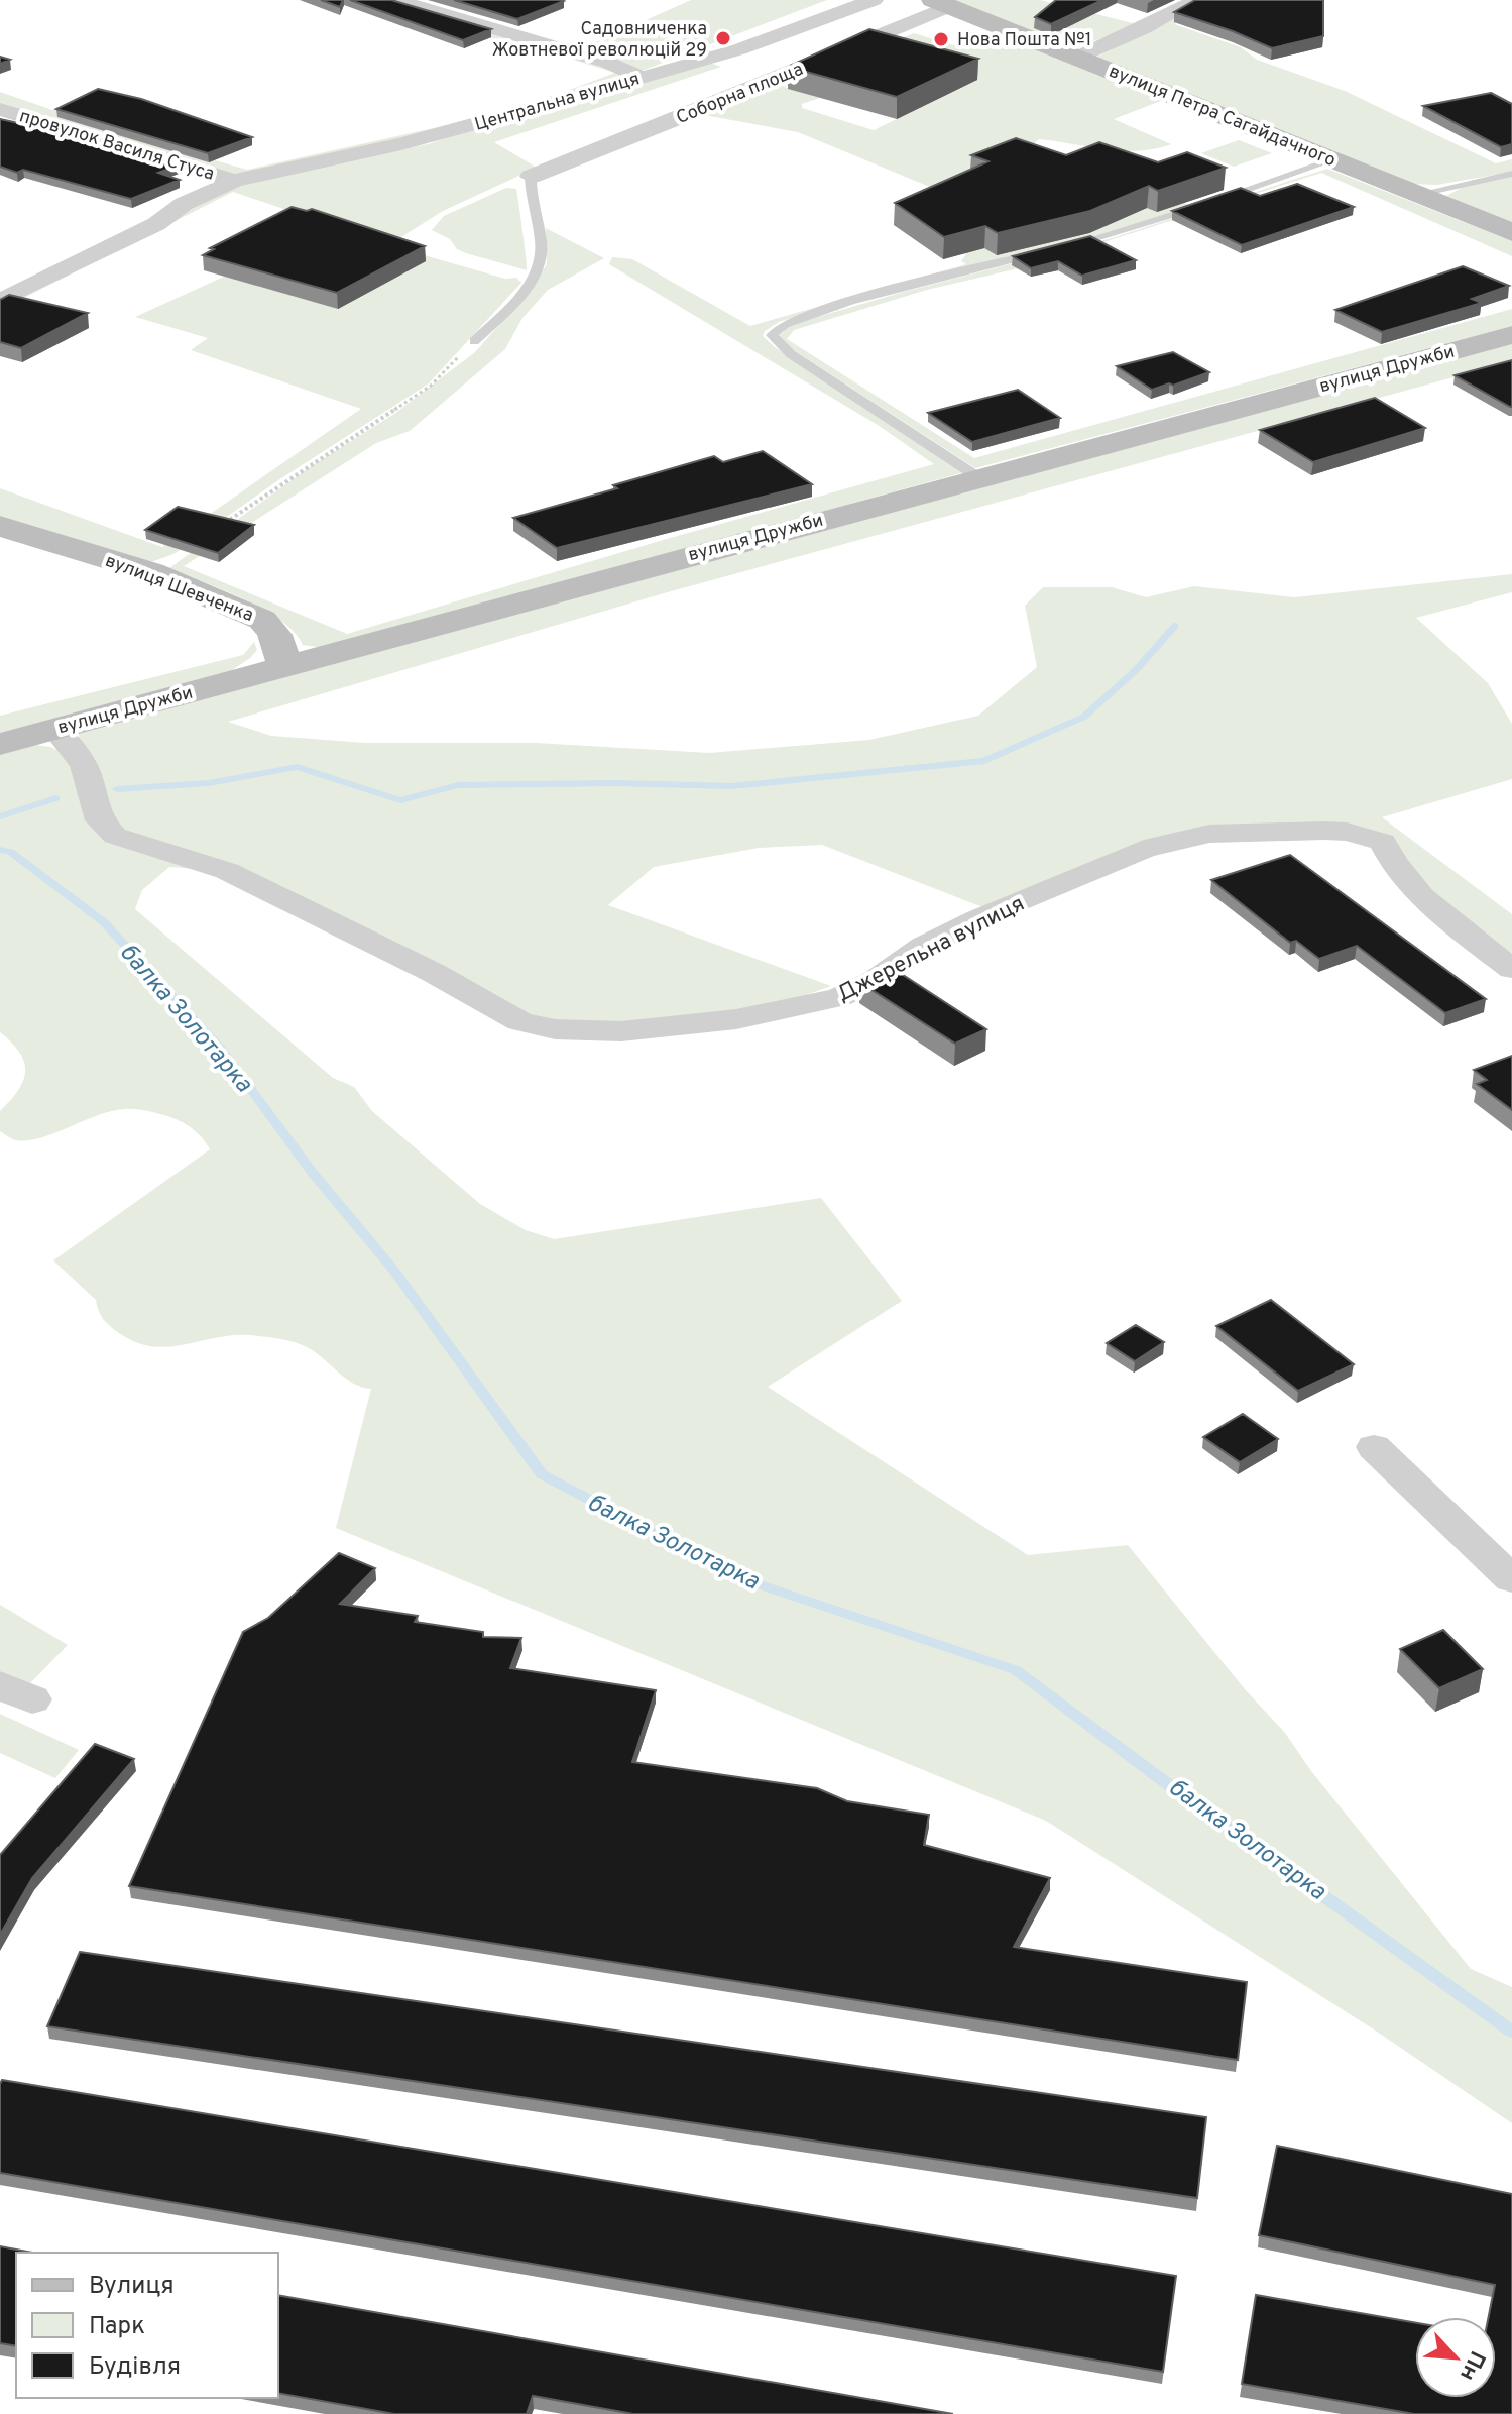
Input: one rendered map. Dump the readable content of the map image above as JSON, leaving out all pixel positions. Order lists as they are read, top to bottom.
{
  "streets": {
    "street": [
      "Соборна площа",
      "Центральна вулиця",
      "вулиця Петра Сагайдачного",
      "провулок Василя Стуса",
      "вулиця Дружби",
      "вулиця Шевченка",
      "Джерельна вулиця"
    ]
  },
  "crossings": [
    ["Соборна площа", "вулиця Петра Сагайдачного"],
    ["Центральна вулиця", "провулок Василя Стуса"],
    ["вулиця Дружби", "вулиця Шевченка"],
    ["вулиця Дружби", "Джерельна вулиця"]
  ],
  "water": ["балка Золотарка"],
  "places": ["Садовниченка Жовтневої революцій 29", "Нова Пошта №1"],
  "legend": ["Вулиця", "Парк", "Будівля"],
  "north": "bottom right"
}
